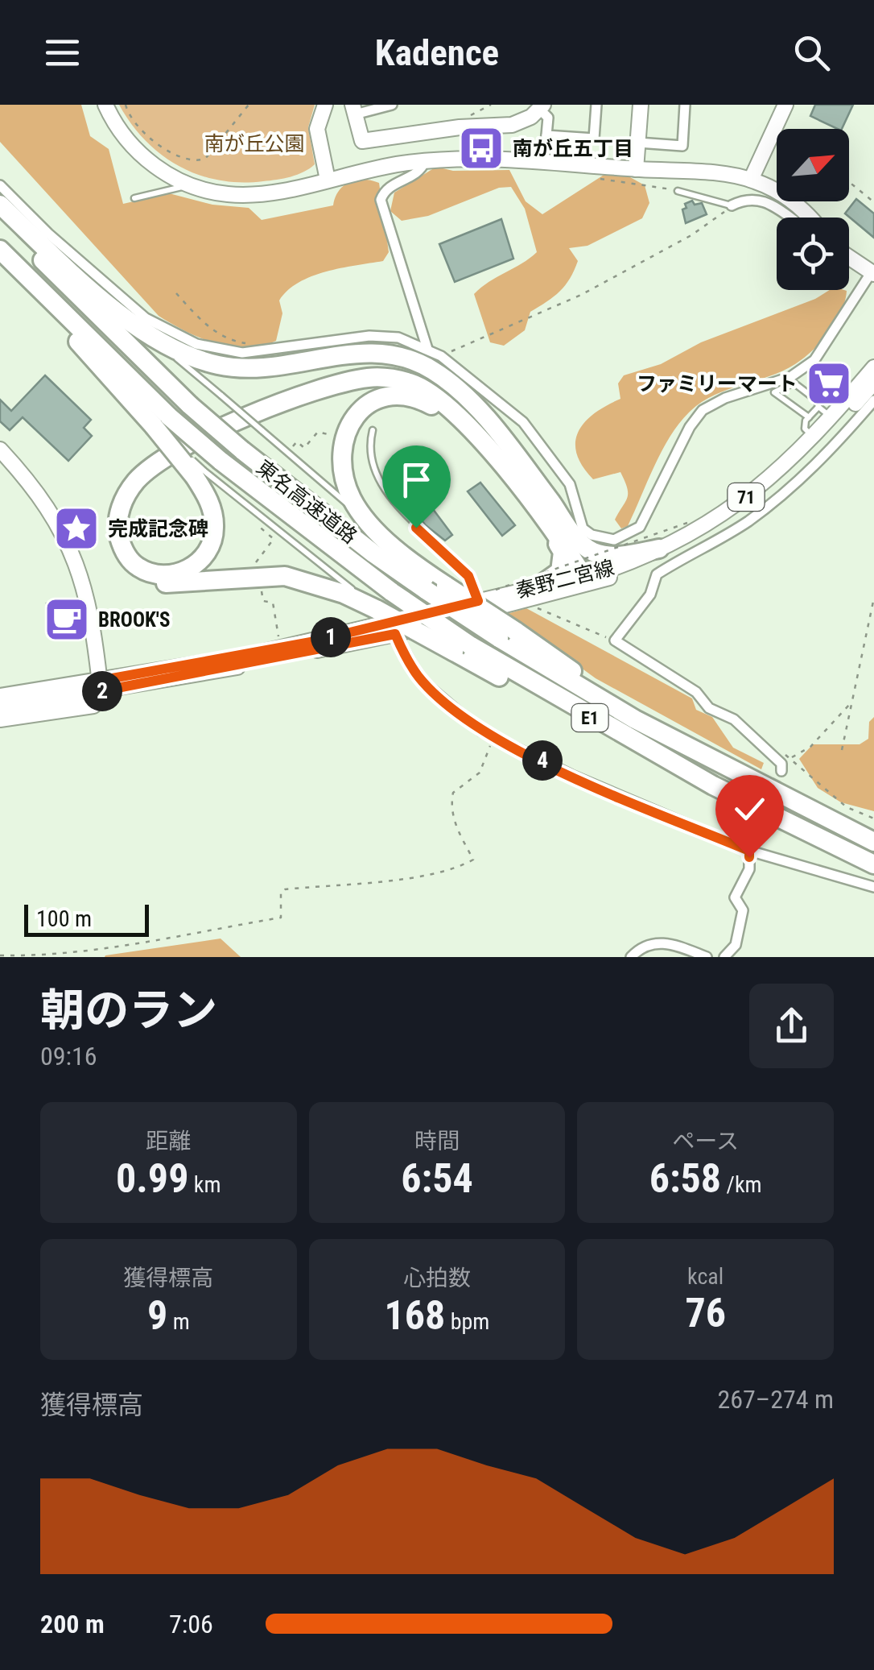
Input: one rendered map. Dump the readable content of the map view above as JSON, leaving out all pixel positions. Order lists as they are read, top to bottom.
{
  "streets": {
    "highway": ["東名高速道路", "E1"],
    "main road": ["71", "秦野二宮線"]
  },
  "crossings": [
    ["東名高速道路", "E1"]
  ],
  "parks": ["南が丘公園"],
  "places": {
    "bus stop": ["南が丘五丁目"],
    "supermarket": ["ファミリーマート"],
    "place": ["完成記念碑"],
    "cafe": ["BROOK'S"]
  },
  "scale_bar": "100 m",
  "north": "top right",
  "page": {
    "header": "Kadence",
    "pins": ["1", "2", "4"],
    "scale": "100 m",
    "heading": ["朝のラン", "09:16"],
    "stats": [
      ["距離", "0.99 km"],
      ["時間", "6:54"],
      ["ペース", "6:58 /km"],
      ["獲得標高", "9 m"],
      ["心拍数", "168 bpm"],
      ["kcal", "76"]
    ],
    "chart": ["獲得標高", "267–274 m"],
    "list": [
      {
        "name": "200 m",
        "note": "7:06"
      }
    ]
  }
}
